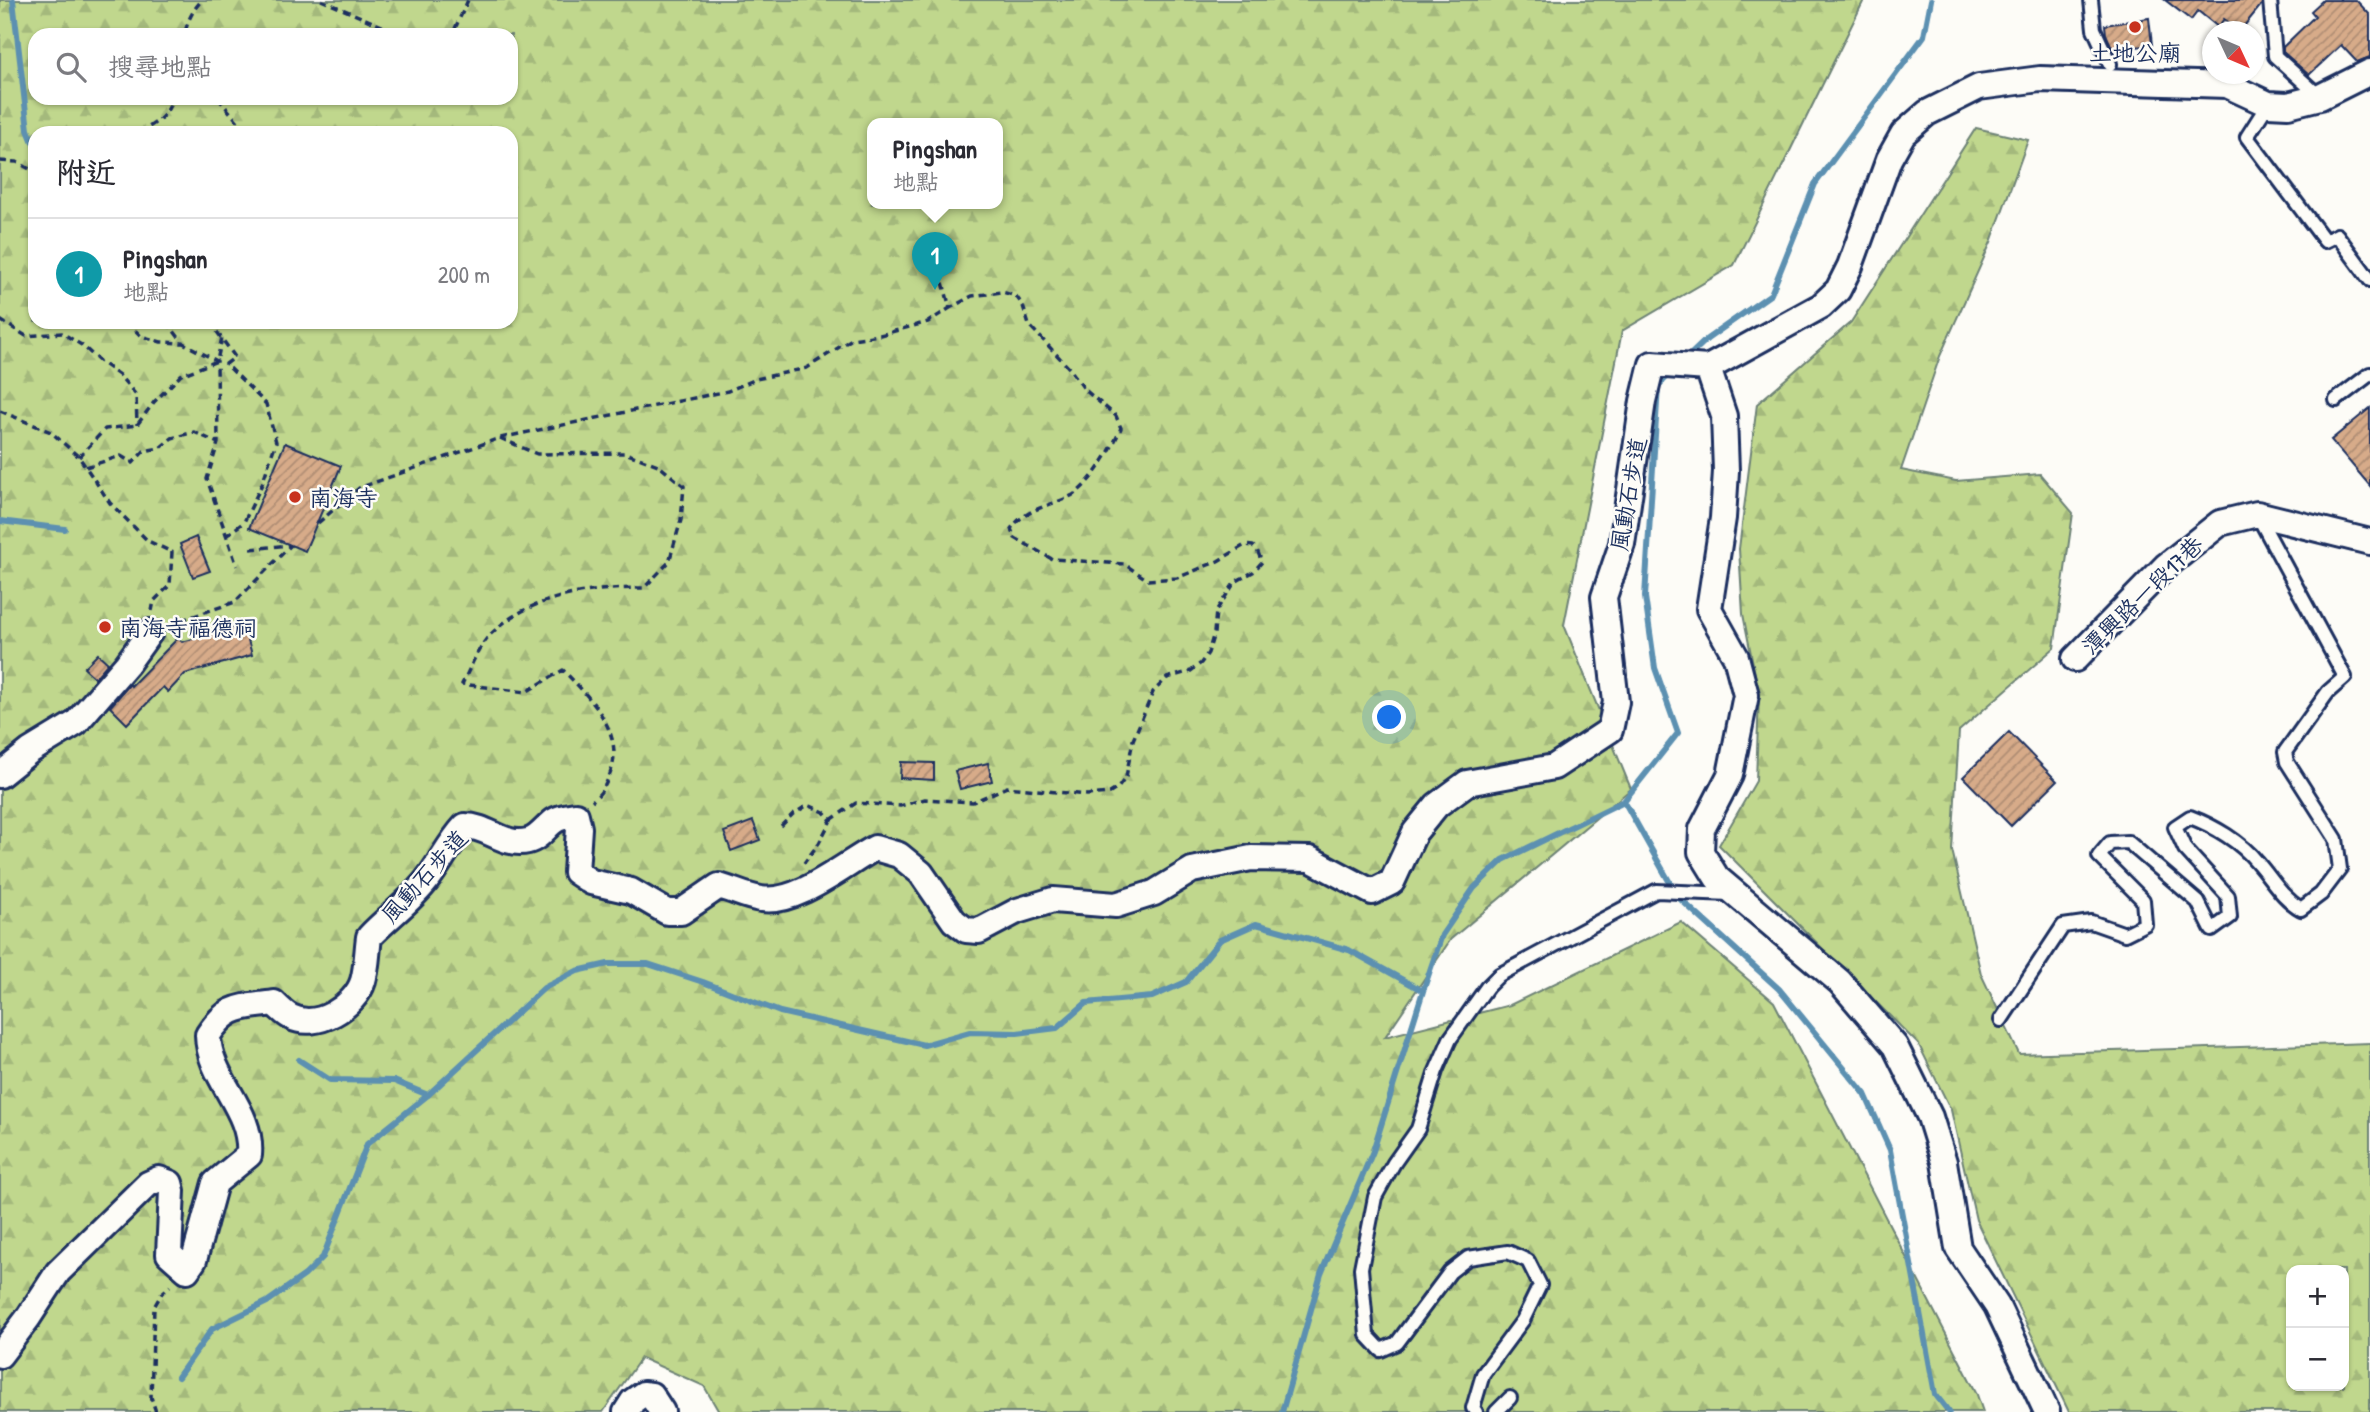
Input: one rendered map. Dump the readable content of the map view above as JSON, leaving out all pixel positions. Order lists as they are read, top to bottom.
{
  "streets": {
    "street": ["風動石步道", "潭興路一段17巷"]
  },
  "places": ["土地公廟", "南海寺", "南海寺福德祠"],
  "north": "bottom right",
  "page": {
    "search": "搜尋地點",
    "popup": ["Pingshan", "地點"],
    "heading": "附近",
    "list": [
      {
        "mark": "1",
        "name": "Pingshan",
        "note": "地點",
        "value": "200 m"
      }
    ],
    "pins": "1",
    "map_buttons": ["+", "−"]
  }
}
